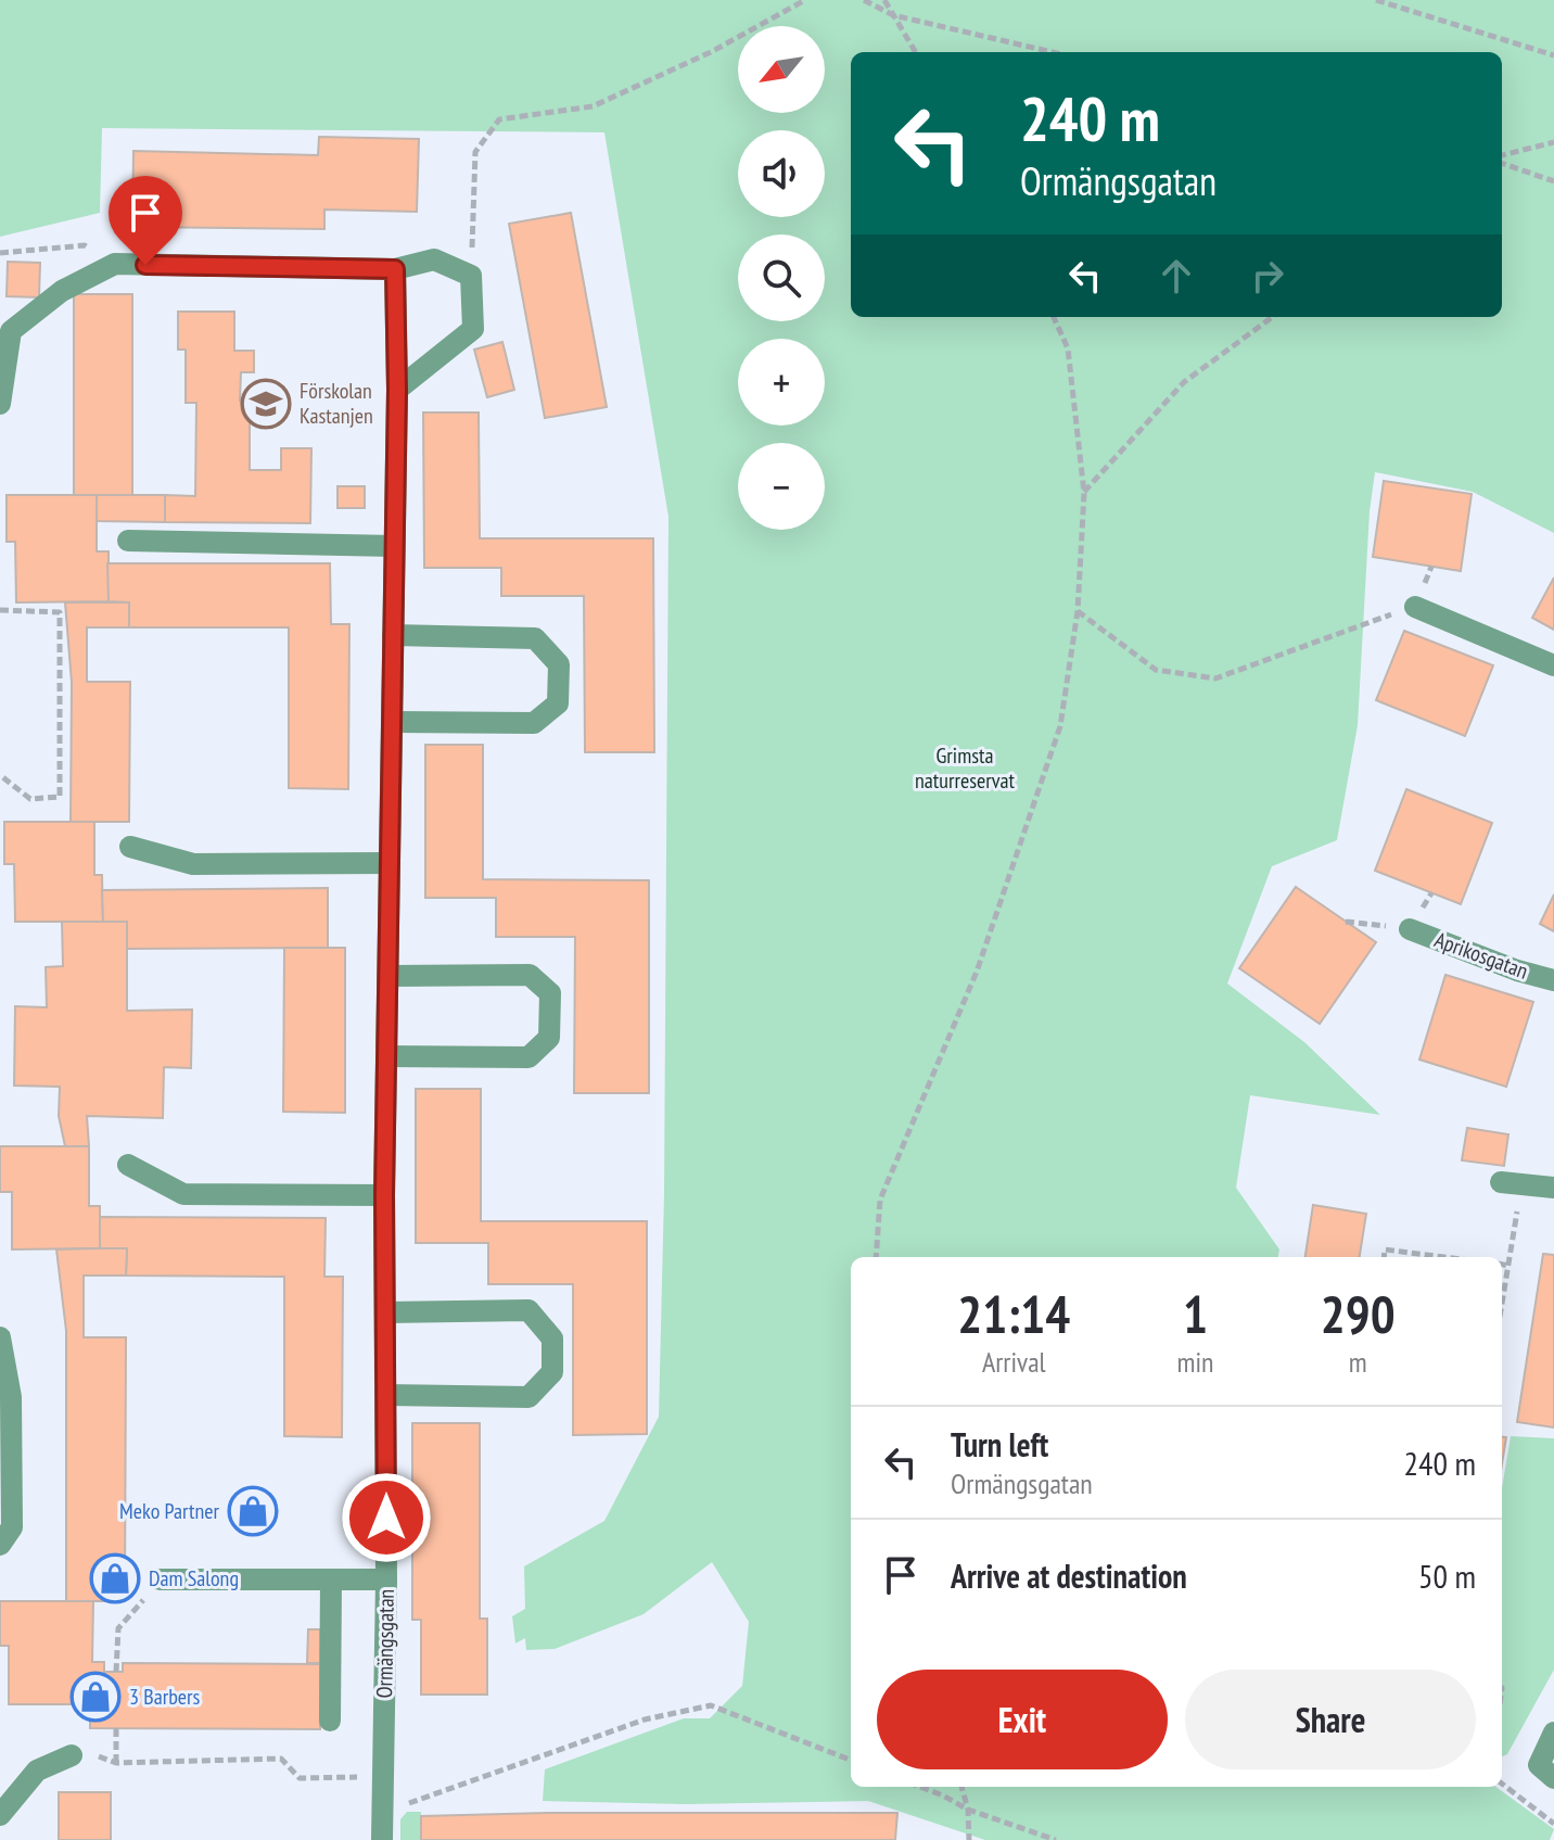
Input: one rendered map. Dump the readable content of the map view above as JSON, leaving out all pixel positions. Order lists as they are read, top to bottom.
{
  "streets": {
    "street": ["Aprikosgatan", "Ormängsgatan"]
  },
  "parks": ["Grimsta naturreservat"],
  "places": {
    "school or university": ["Förskolan Kastanjen"],
    "shop": ["Meko Partner", "Dam Salong", "3 Barbers"]
  },
  "north": "bottom left",
  "page": {
    "map_buttons": ["+", "−"],
    "turn": ["240 m", "Ormängsgatan"],
    "eta": [
      "21:14",
      "Arrival",
      "1",
      "min",
      "290",
      "m"
    ],
    "list": [
      {
        "name": "Turn left",
        "note": "Ormängsgatan",
        "value": "240 m"
      },
      {
        "name": "Arrive at destination",
        "value": "50 m"
      }
    ],
    "buttons": ["Exit", "Share"]
  }
}
